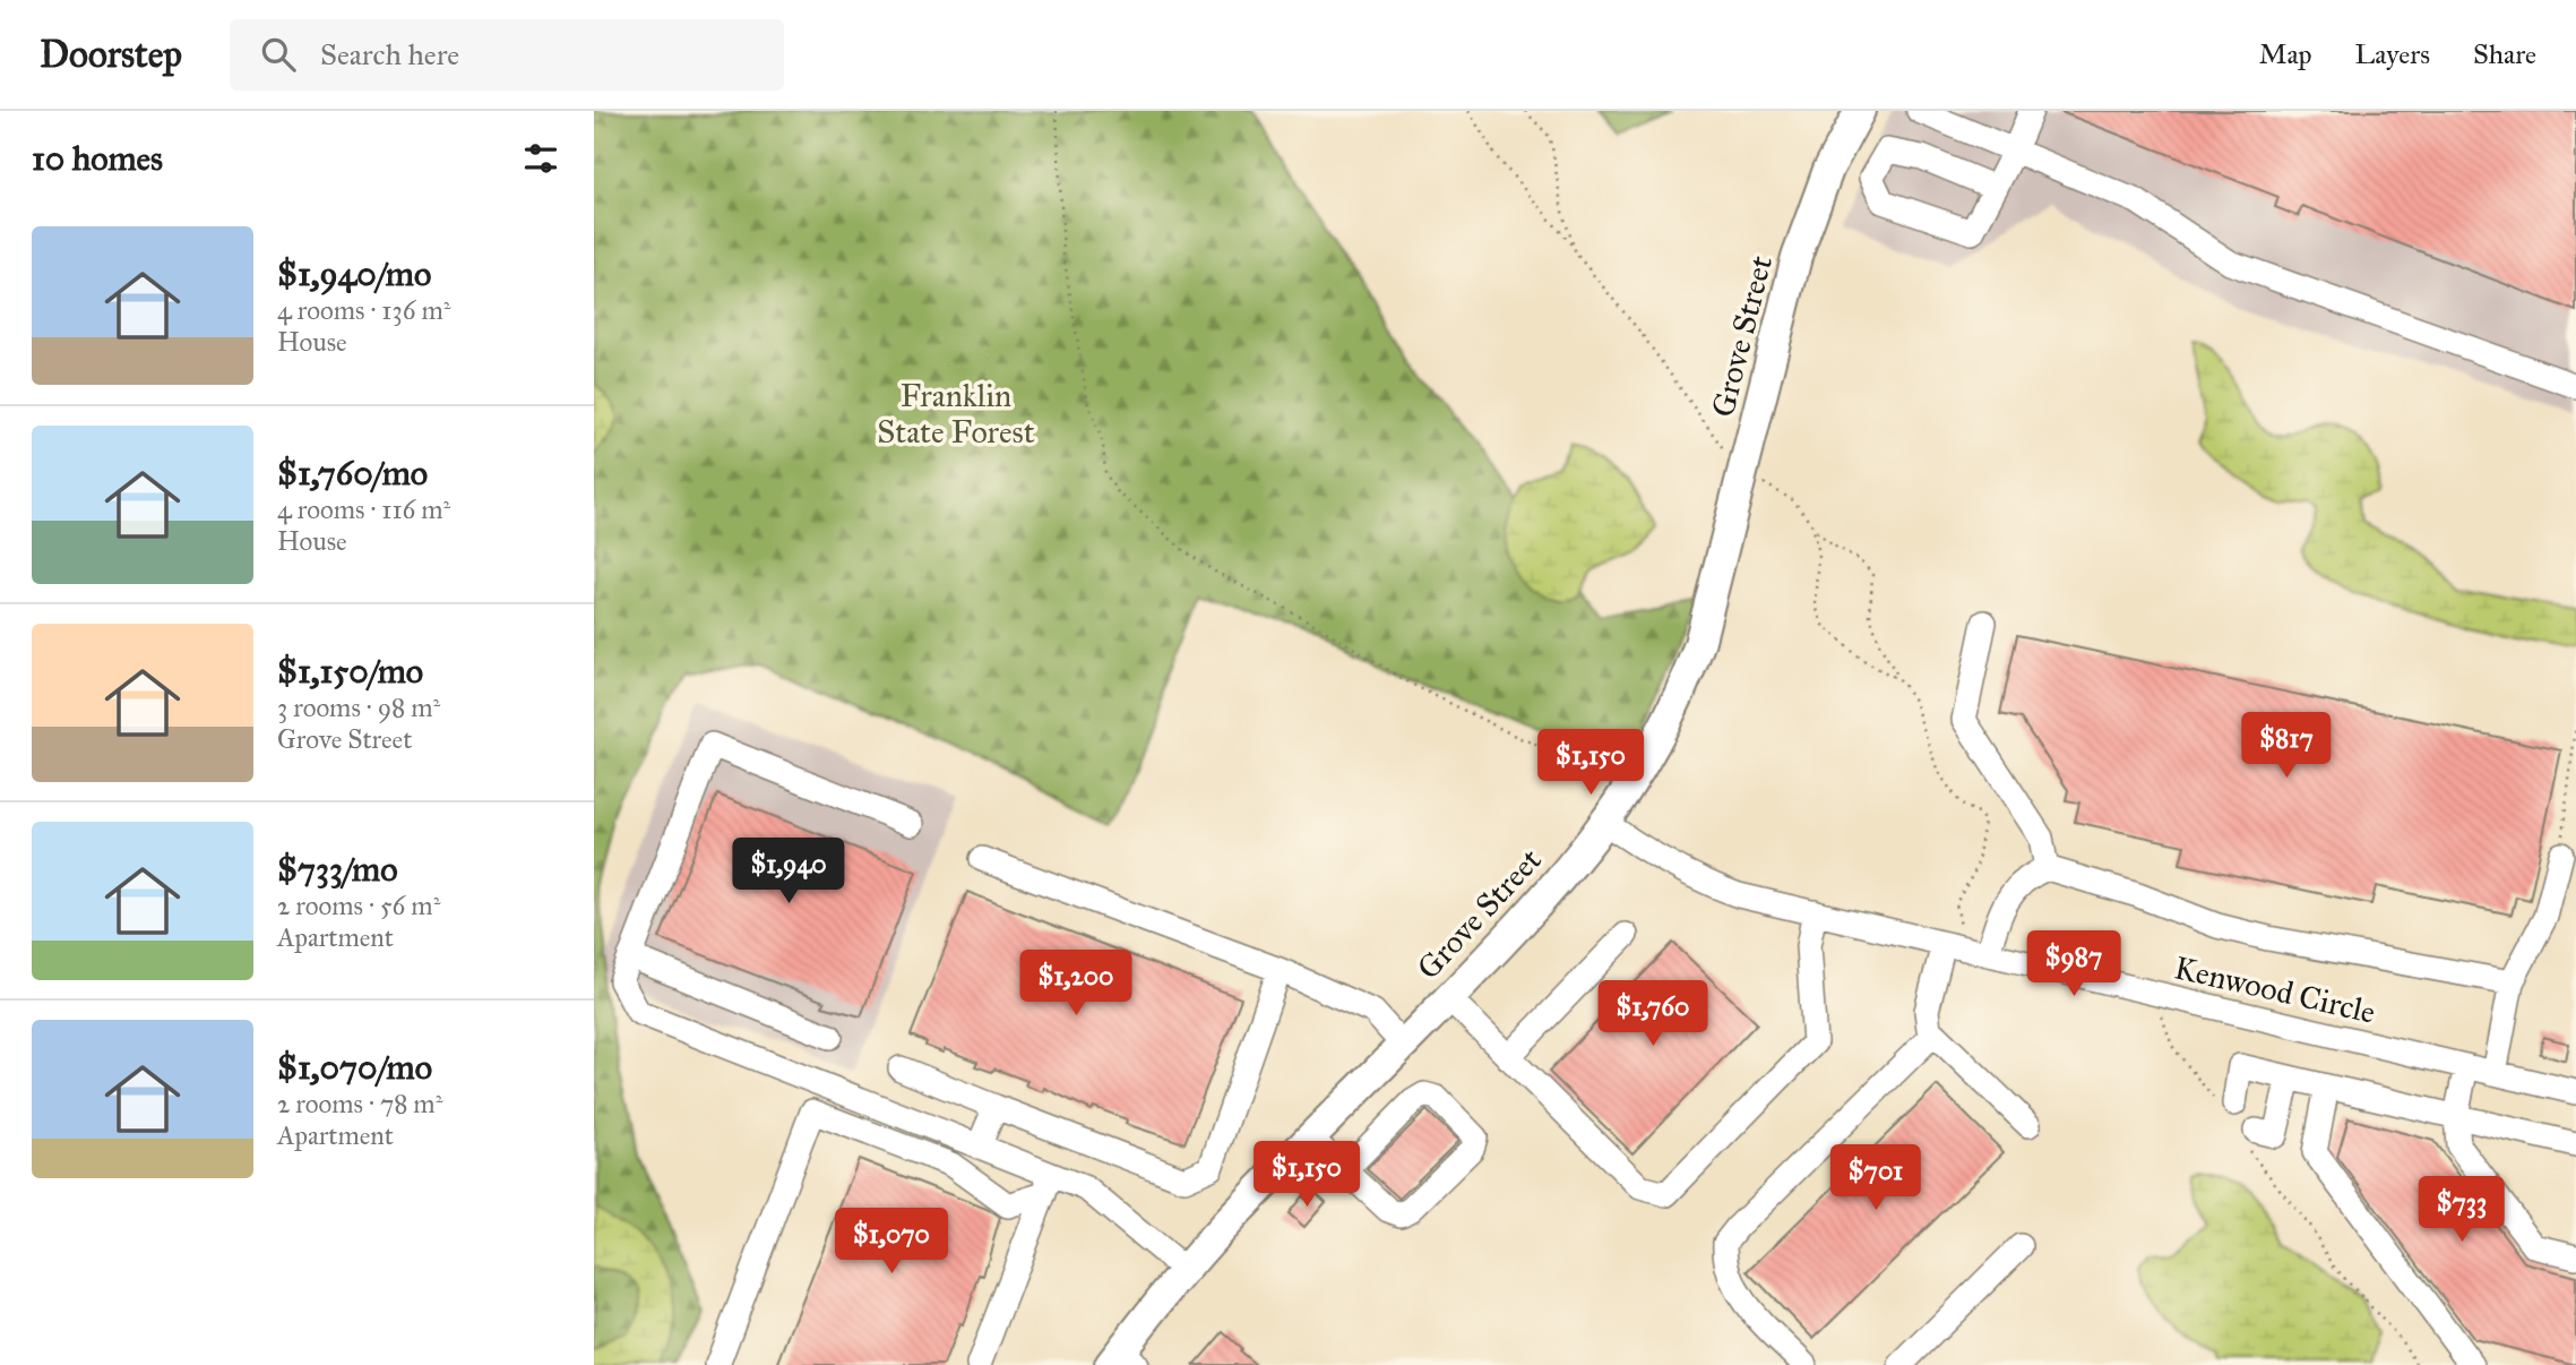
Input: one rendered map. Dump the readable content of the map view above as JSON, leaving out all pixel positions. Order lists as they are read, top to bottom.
{
  "streets": {
    "main road": ["Grove Street"],
    "street": ["Kenwood Circle"]
  },
  "crossings": [
    ["Grove Street", "Kenwood Circle"]
  ],
  "parks": ["Franklin State Forest"],
  "page": {
    "header": "Doorstep",
    "search": "Search here",
    "nav": ["Map", "Layers", "Share"],
    "heading": "10 homes",
    "list": [
      {
        "name": "$1,940/mo",
        "note": "4 rooms · 136 m² · House"
      },
      {
        "name": "$1,760/mo",
        "note": "4 rooms · 116 m² · House"
      },
      {
        "name": "$1,150/mo",
        "note": "3 rooms · 98 m² · Grove Street"
      },
      {
        "name": "$733/mo",
        "note": "2 rooms · 56 m² · Apartment"
      },
      {
        "name": "$1,070/mo",
        "note": "2 rooms · 78 m² · Apartment"
      }
    ],
    "price": [
      "$817",
      "$1,150",
      "$1,940",
      "$987",
      "$1,200",
      "$1,760",
      "$1,150",
      "$701",
      "$733",
      "$1,070"
    ]
  }
}
